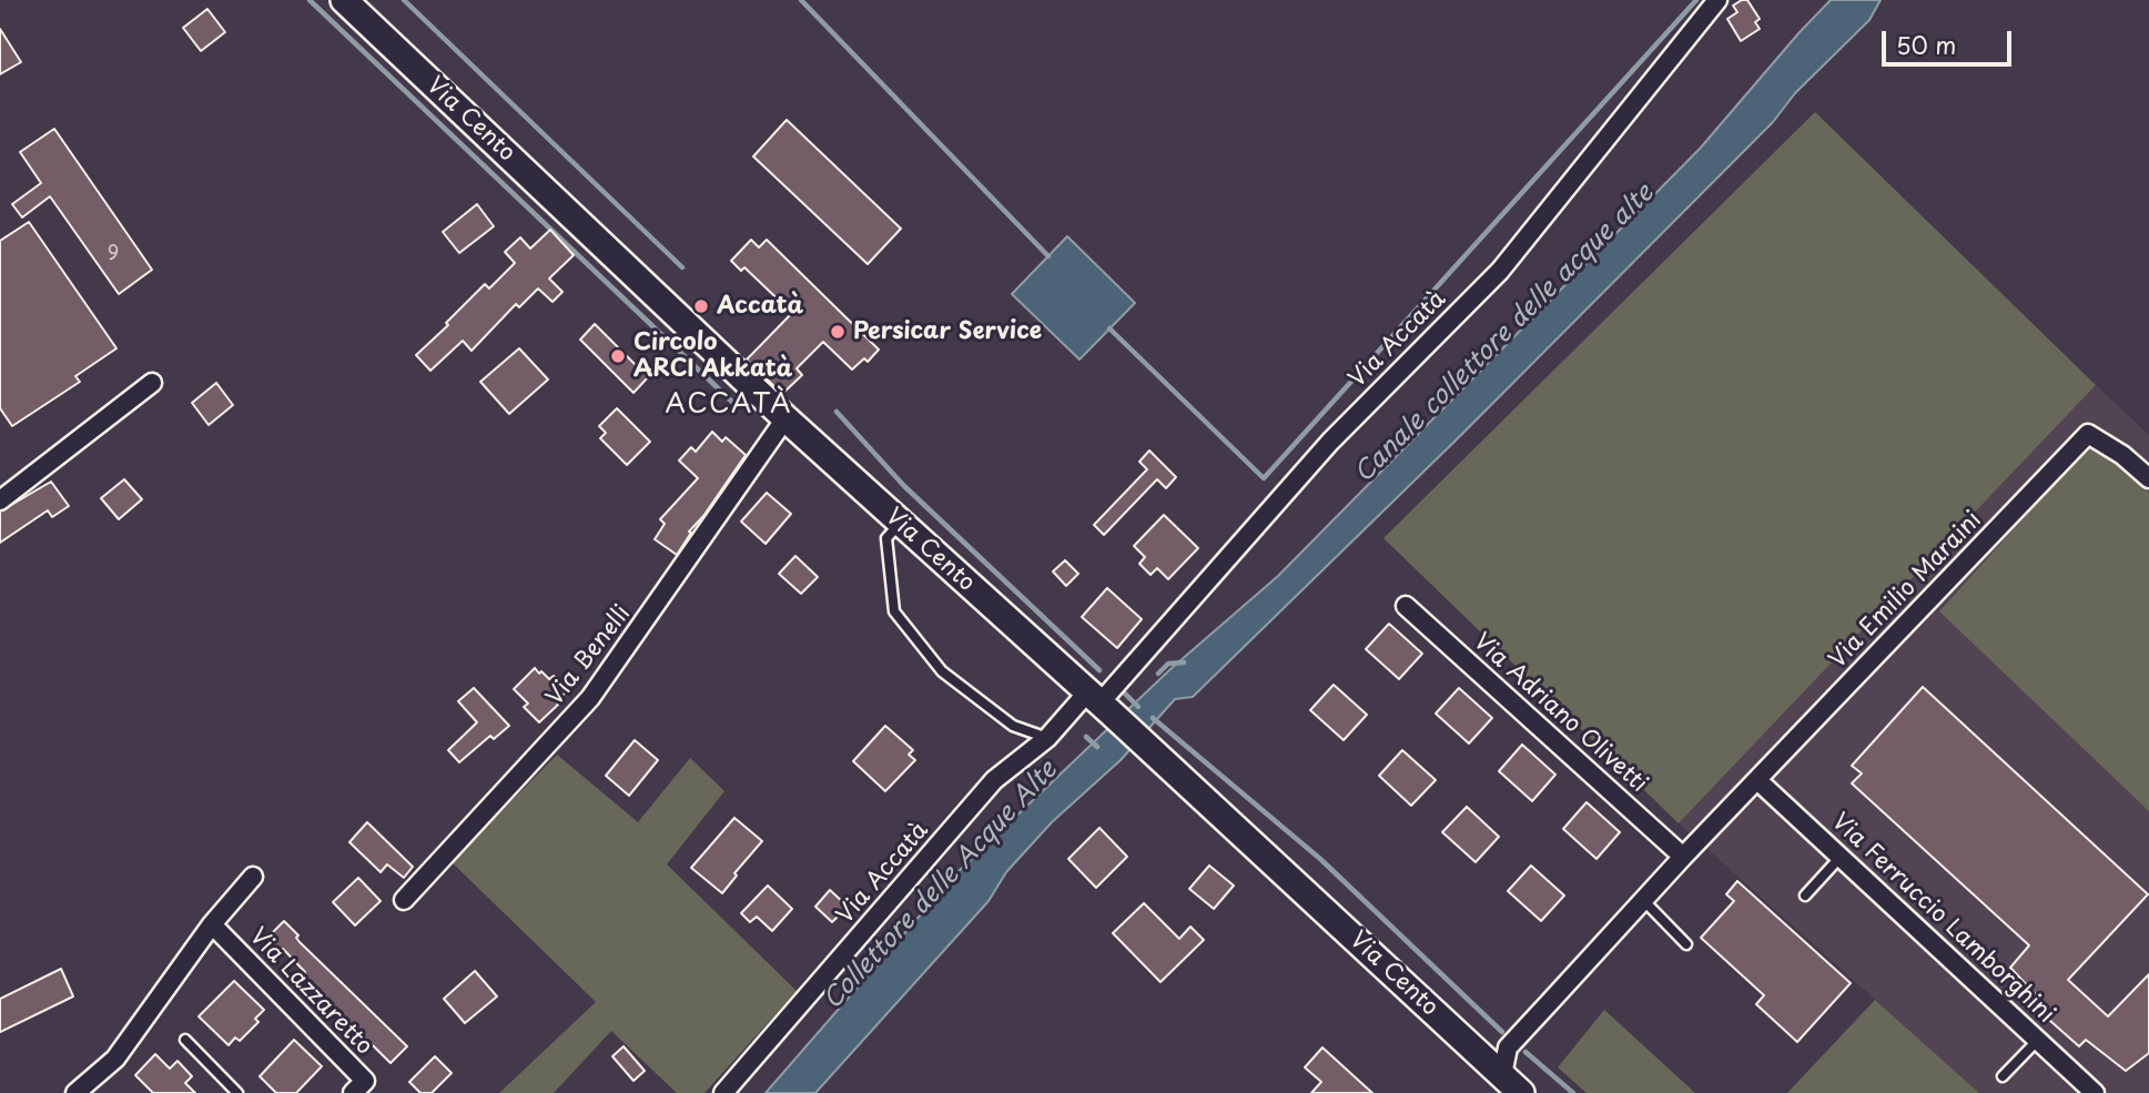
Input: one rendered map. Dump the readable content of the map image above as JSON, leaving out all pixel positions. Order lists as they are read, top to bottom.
{
  "streets": {
    "main road": ["Via Cento"],
    "street": [
      "Via Accatà",
      "Via Emilio Maraini",
      "Via Benelli",
      "Via Adriano Olivetti",
      "Via Ferruccio Lamborghini",
      "Via Lazzaretto"
    ]
  },
  "crossings": [
    ["Via Cento", "Via Accatà"],
    ["Via Cento", "Via Emilio Maraini"],
    ["Via Cento", "Via Benelli"],
    ["Via Emilio Maraini", "Via Adriano Olivetti"],
    ["Via Emilio Maraini", "Via Ferruccio Lamborghini"]
  ],
  "districts": ["ACCATÀ"],
  "water": ["Canale collettore delle acque alte", "Collettore delle Acque Alte"],
  "places": ["Accatà", "Persicar Service", "Circolo ARCI Akkatà"],
  "house_numbers": ["9"],
  "scale_bar": "50 m"
}
